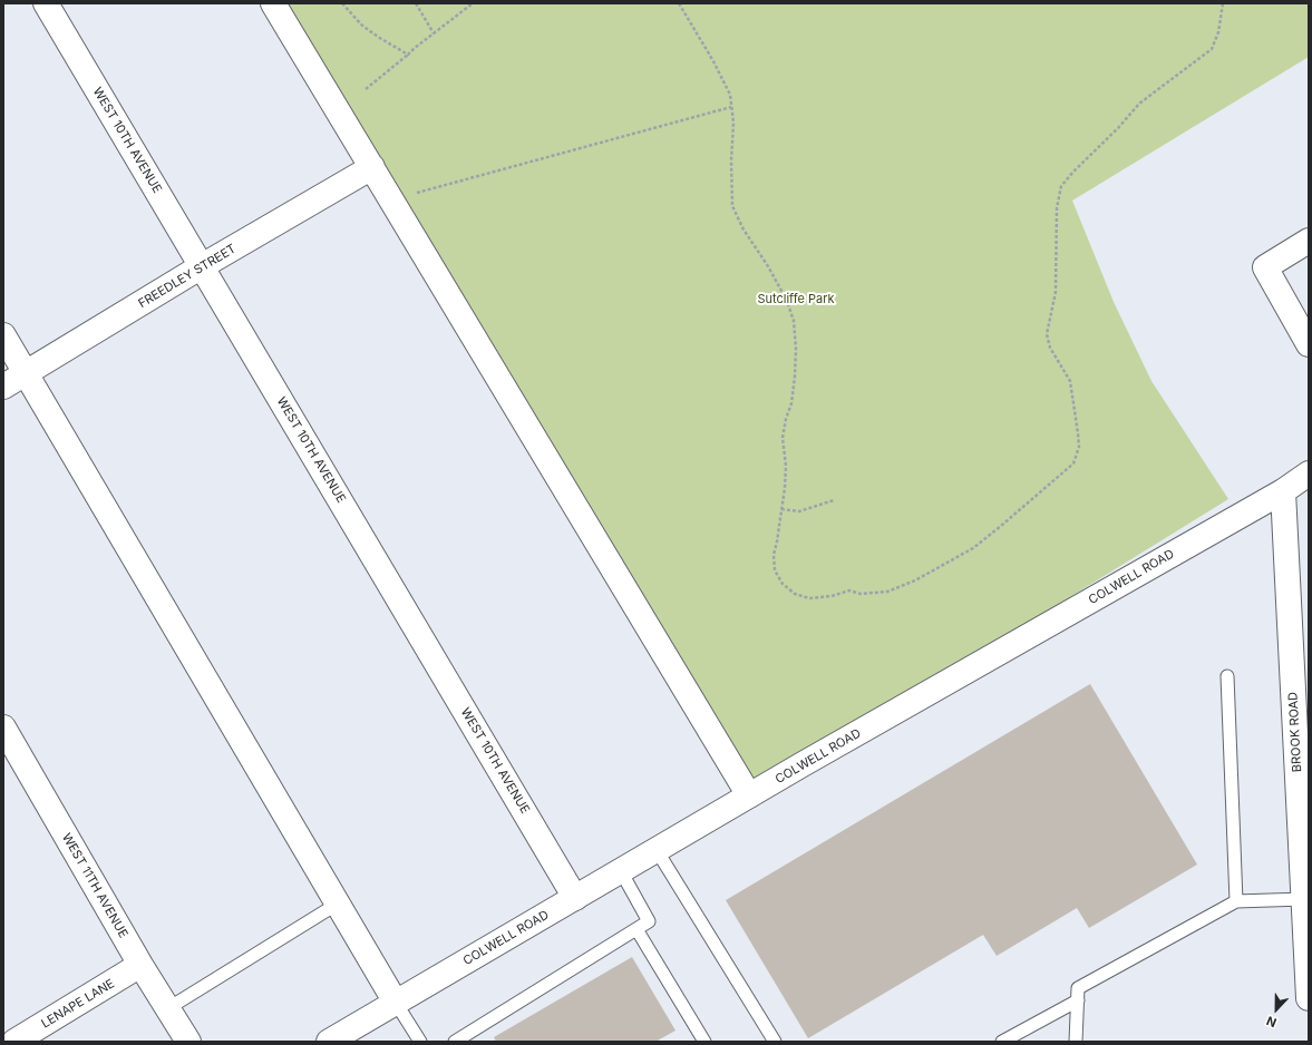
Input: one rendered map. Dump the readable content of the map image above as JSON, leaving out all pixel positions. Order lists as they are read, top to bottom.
{
  "streets": {
    "street": [
      "WEST 10TH AVENUE",
      "FREEDLEY STREET",
      "COLWELL ROAD",
      "BROOK ROAD",
      "WEST 11TH AVENUE",
      "LENAPE LANE"
    ]
  },
  "crossings": [
    ["WEST 10TH AVENUE", "FREEDLEY STREET"],
    ["WEST 10TH AVENUE", "COLWELL ROAD"],
    ["COLWELL ROAD", "BROOK ROAD"],
    ["WEST 11TH AVENUE", "LENAPE LANE"]
  ],
  "parks": ["Sutcliffe Park"],
  "north": "bottom"
}
